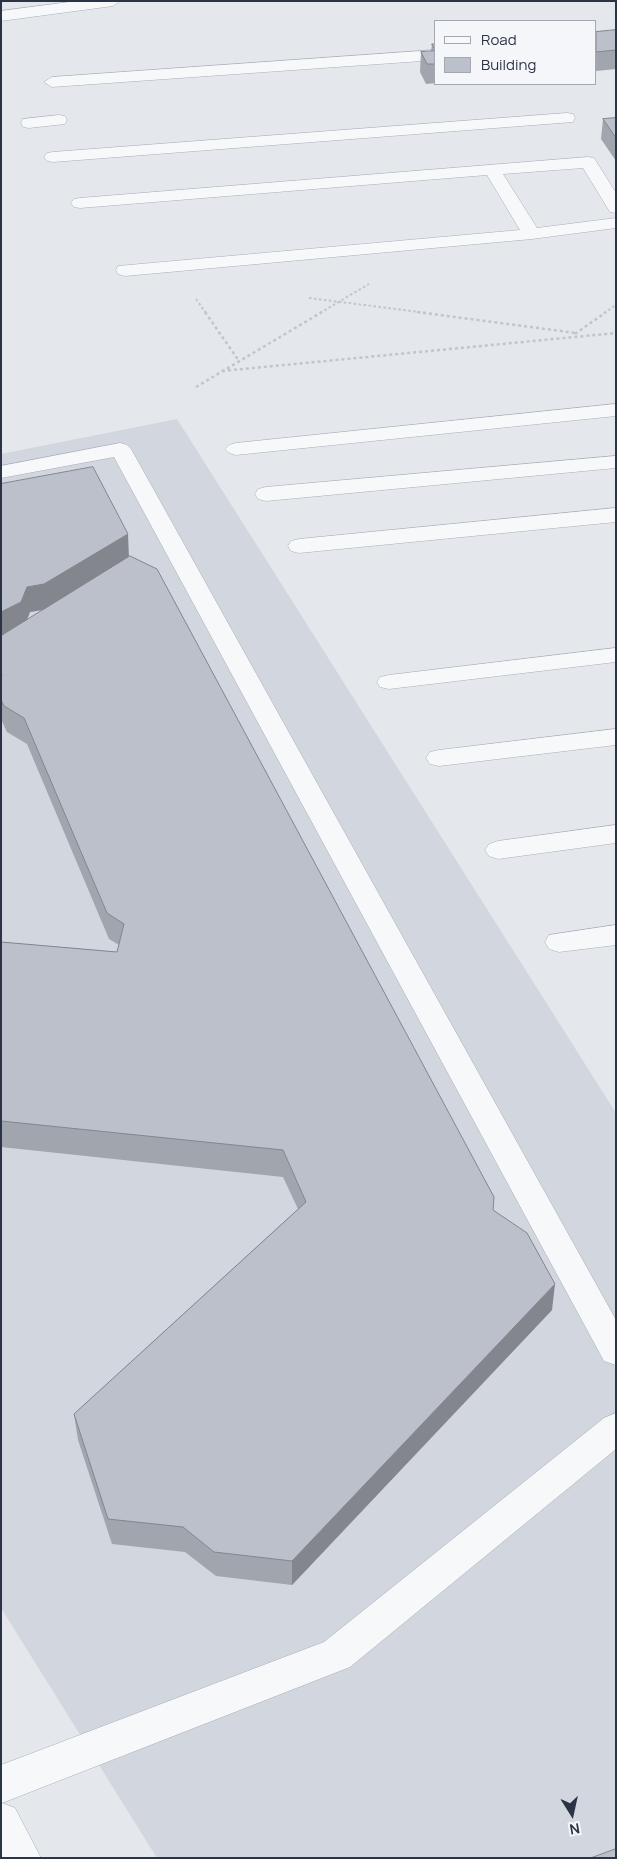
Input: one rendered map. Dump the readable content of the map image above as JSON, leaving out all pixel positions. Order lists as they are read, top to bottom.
{
  "legend": ["Road", "Building"],
  "north": "bottom"
}
